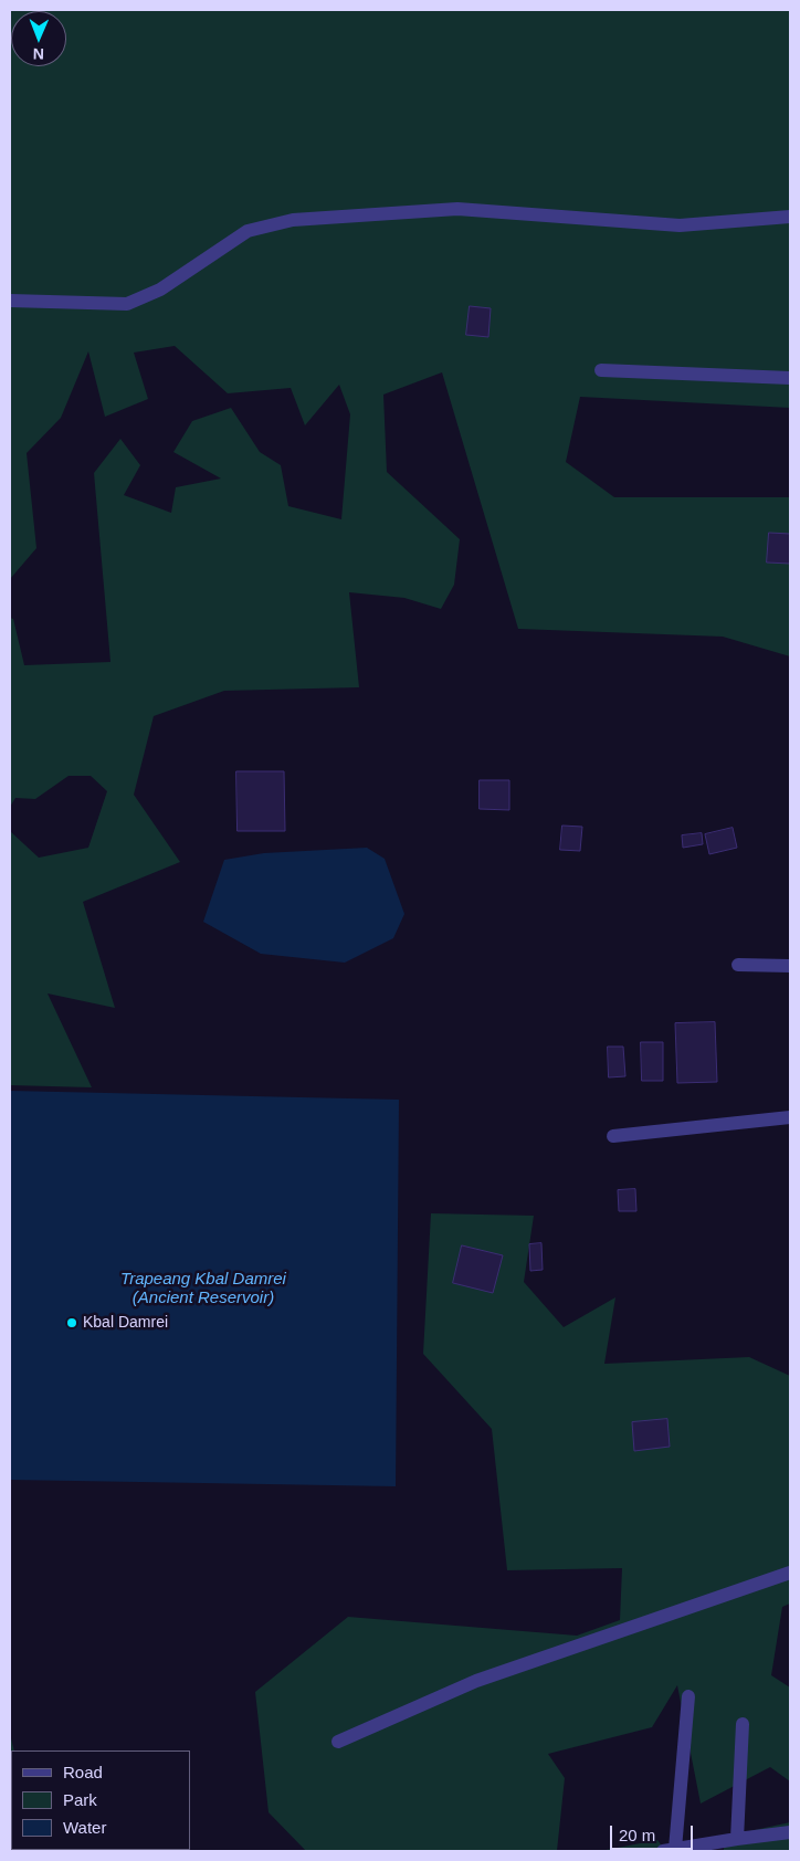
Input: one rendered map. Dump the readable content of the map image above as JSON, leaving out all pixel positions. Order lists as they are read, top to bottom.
{
  "water": ["Trapeang Kbal Damrei (Ancient Reservoir)"],
  "places": ["Kbal Damrei"],
  "legend": ["Road", "Park", "Water"],
  "scale_bar": "20 m",
  "north": "bottom"
}
